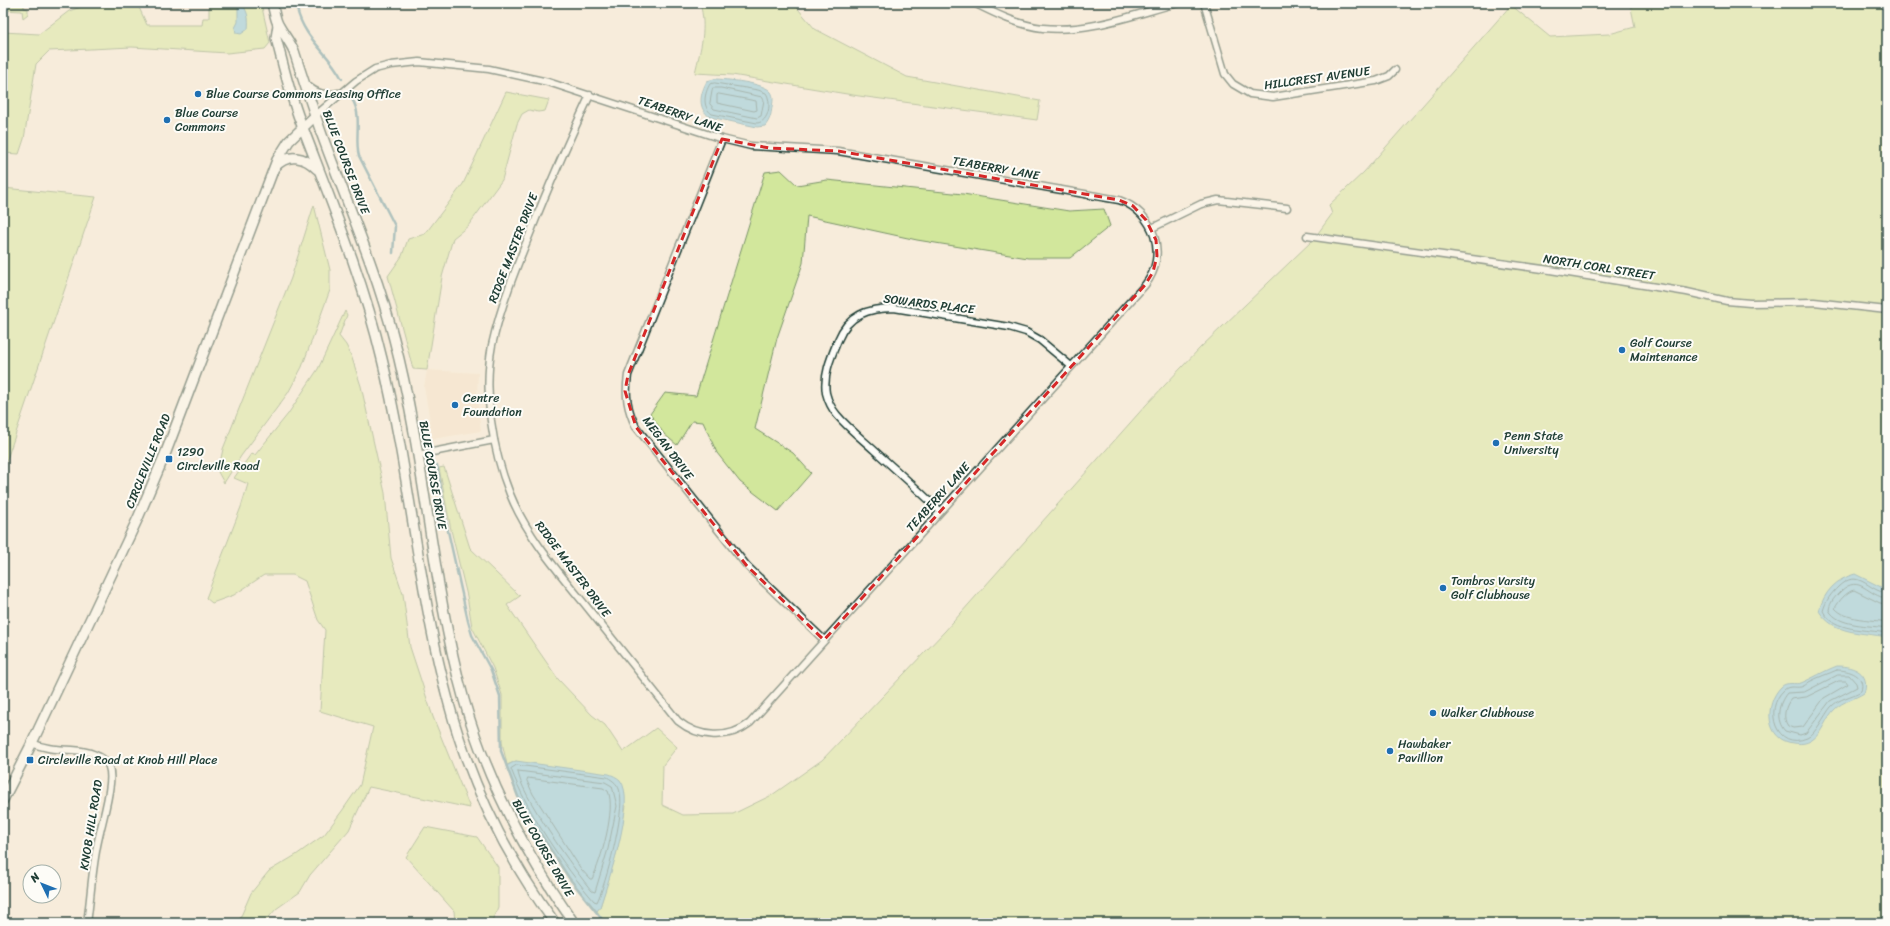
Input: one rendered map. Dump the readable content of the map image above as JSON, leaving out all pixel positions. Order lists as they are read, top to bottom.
{
  "streets": {
    "main road": ["BLUE COURSE DRIVE", "CIRCLEVILLE ROAD"],
    "street": [
      "HILLCREST AVENUE",
      "TEABERRY LANE",
      "RIDGE MASTER DRIVE",
      "NORTH CORL STREET",
      "SOWARDS PLACE",
      "MEGAN DRIVE",
      "KNOB HILL ROAD"
    ]
  },
  "crossings": [
    ["TEABERRY LANE", "BLUE COURSE DRIVE"],
    ["TEABERRY LANE", "RIDGE MASTER DRIVE"],
    ["TEABERRY LANE", "SOWARDS PLACE"],
    ["TEABERRY LANE", "MEGAN DRIVE"],
    ["TEABERRY LANE", "CIRCLEVILLE ROAD"],
    ["BLUE COURSE DRIVE", "CIRCLEVILLE ROAD"],
    ["RIDGE MASTER DRIVE", "MEGAN DRIVE"],
    ["CIRCLEVILLE ROAD", "KNOB HILL ROAD"]
  ],
  "places": {
    "other": [
      "Blue Course Commons Leasing Office",
      "Blue Course Commons",
      "Golf Course Maintenance",
      "Centre Foundation",
      "Penn State University",
      "Tombros Varsity Golf Clubhouse",
      "Walker Clubhouse",
      "Hawbaker Pavillion"
    ],
    "transit": ["1290 Circleville Road", "Circleville Road at Knob Hill Place"]
  },
  "north": "top left"
}
